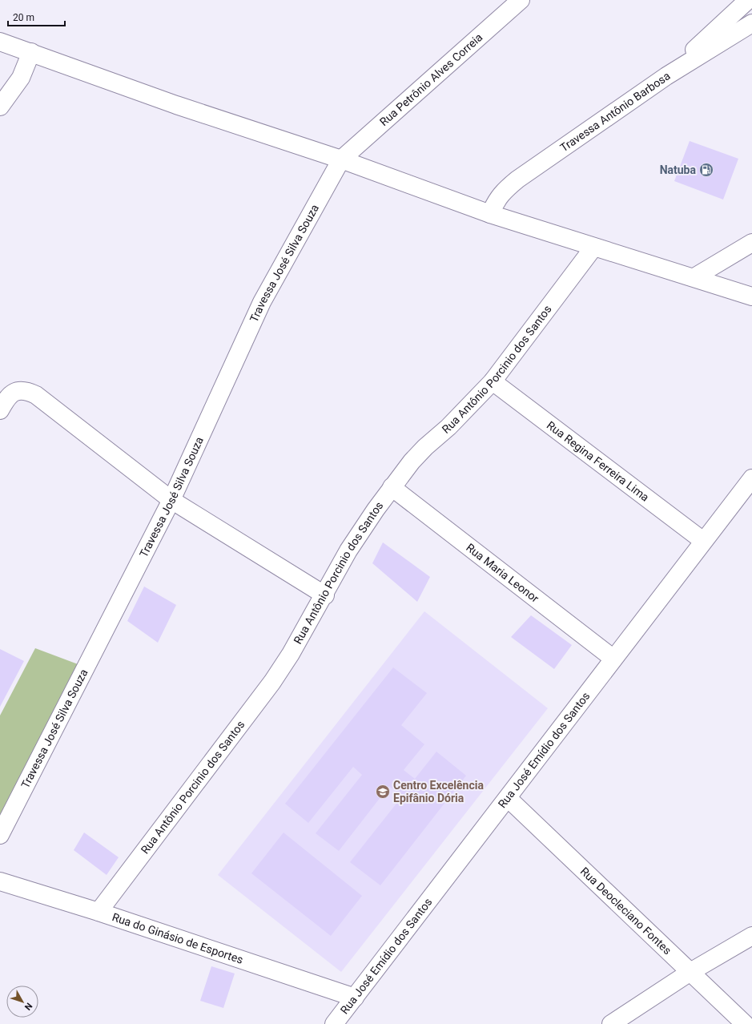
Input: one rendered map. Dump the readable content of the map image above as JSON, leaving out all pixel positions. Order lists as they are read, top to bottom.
{
  "streets": {
    "street": [
      "Rua Petrônio Alves Correia",
      "Travessa Antônio Barbosa",
      "Travessa José Silva Souza",
      "Rua Antônio Porcinio dos Santos",
      "Rua Regina Ferreira Lima",
      "Rua Maria Leonor",
      "Rua José Emídio dos Santos",
      "Rua Deocleciano Fontes",
      "Rua do Ginásio de Esportes"
    ]
  },
  "crossings": [
    ["Rua Petrônio Alves Correia", "Travessa José Silva Souza"],
    ["Rua Antônio Porcinio dos Santos", "Rua Regina Ferreira Lima"],
    ["Rua Antônio Porcinio dos Santos", "Rua Maria Leonor"],
    ["Rua Antônio Porcinio dos Santos", "Rua do Ginásio de Esportes"],
    ["Rua Regina Ferreira Lima", "Rua José Emídio dos Santos"],
    ["Rua Maria Leonor", "Rua José Emídio dos Santos"],
    ["Rua José Emídio dos Santos", "Rua Deocleciano Fontes"],
    ["Rua José Emídio dos Santos", "Rua do Ginásio de Esportes"]
  ],
  "places": {
    "fuel station": ["Natuba"],
    "school or university": ["Centro Excelência Epifânio Dória"]
  },
  "scale_bar": "20 m",
  "north": "bottom right"
}
